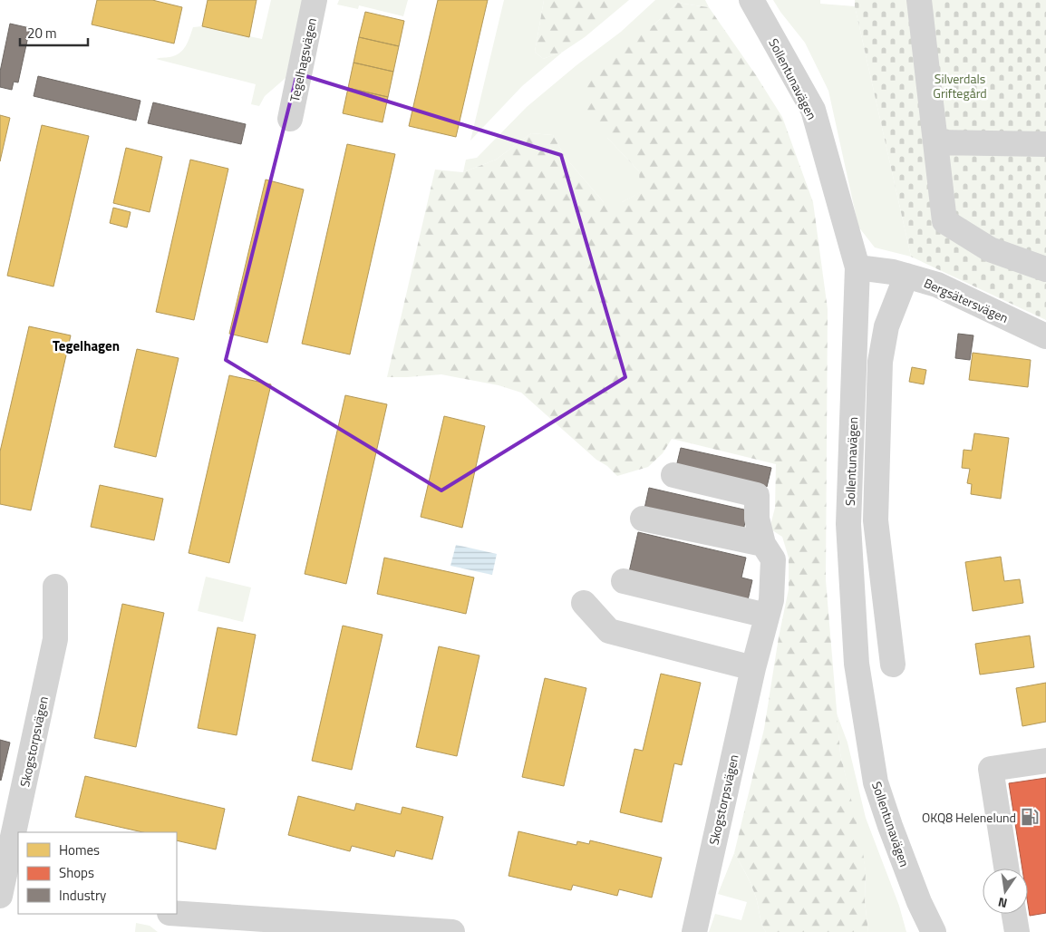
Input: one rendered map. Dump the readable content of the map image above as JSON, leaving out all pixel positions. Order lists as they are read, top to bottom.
{
  "streets": {
    "street": [
      "Tegelhagsvägen",
      "Sollentunavägen",
      "Bergsätersvägen",
      "Skogstorpsvägen"
    ]
  },
  "crossings": [
    ["Sollentunavägen", "Bergsätersvägen"]
  ],
  "districts": ["Tegelhagen"],
  "parks": ["Silverdals Griftegård"],
  "places": {
    "fuel station": ["OKQ8 Helenelund"]
  },
  "legend": ["Homes", "Shops", "Industry"],
  "scale_bar": "20 m",
  "north": "bottom"
}
